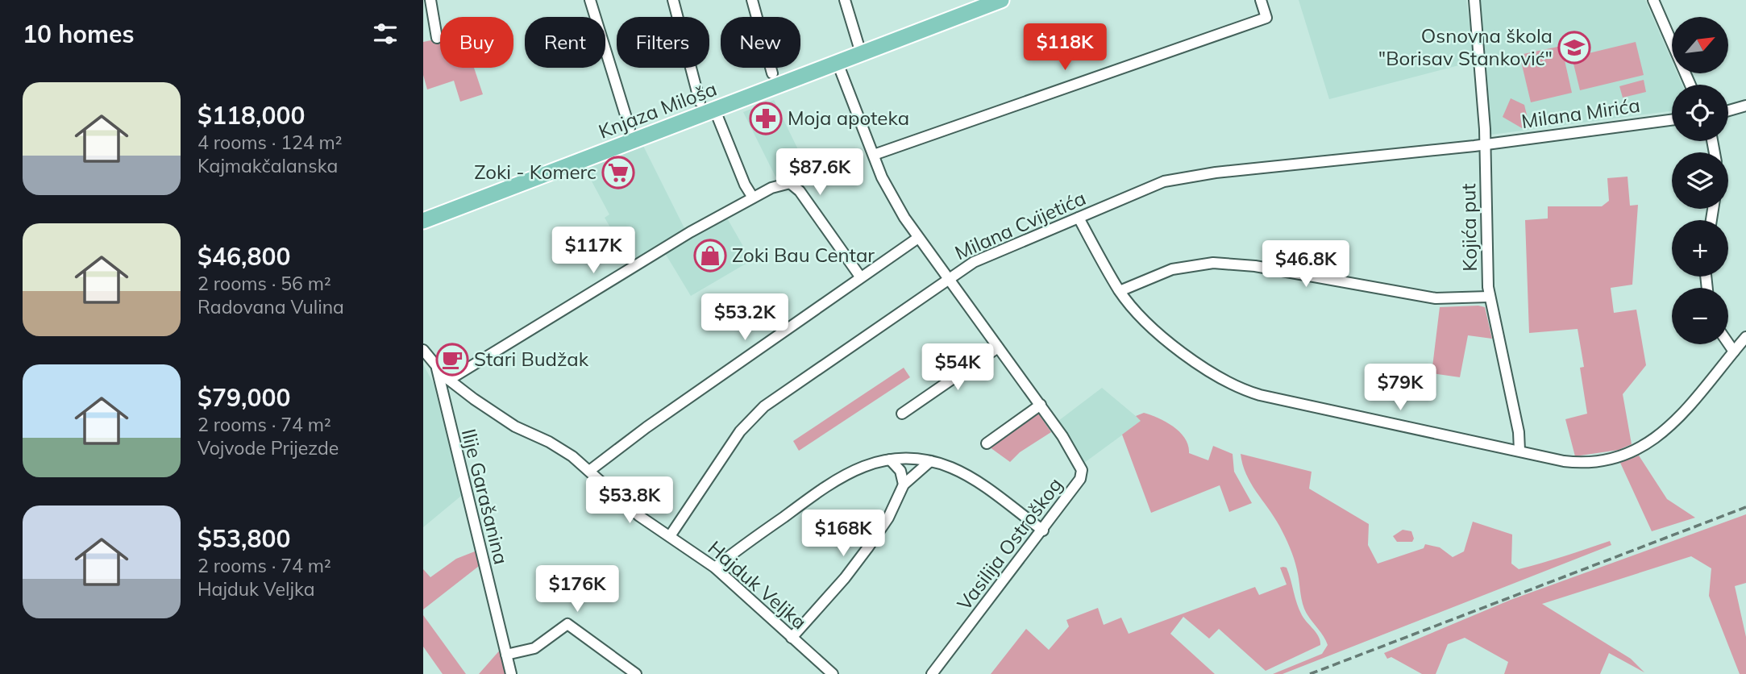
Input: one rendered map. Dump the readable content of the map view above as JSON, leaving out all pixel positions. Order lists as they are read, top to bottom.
{
  "streets": {
    "main road": ["Knjaza Miloša"],
    "street": [
      "Milana Mirića",
      "Milana Cvijetića",
      "Kojića put",
      "Ilije Garašanina",
      "Vasilija Ostroškog",
      "Hajduk Veljka"
    ]
  },
  "crossings": [
    ["Knjaza Miloša", "Vasilija Ostroškog"],
    ["Milana Mirića", "Milana Cvijetića"],
    ["Milana Mirića", "Kojića put"],
    ["Milana Cvijetića", "Kojića put"],
    ["Milana Cvijetića", "Vasilija Ostroškog"],
    ["Milana Cvijetića", "Hajduk Veljka"],
    ["Ilije Garašanina", "Hajduk Veljka"]
  ],
  "places": {
    "school or university": ["Osnovna škola \"Borisav Stanković\""],
    "pharmacy": ["Moja apoteka"],
    "supermarket": ["Zoki - Komerc"],
    "shop": ["Zoki Bau Centar"],
    "cafe": ["Stari Budžak"]
  },
  "north": "top right",
  "page": {
    "heading": "10 homes",
    "map_buttons": ["+", "−"],
    "chip": [
      "Buy",
      "Rent",
      "Filters",
      "New"
    ],
    "price": [
      "$118K",
      "$87.6K",
      "$117K",
      "$46.8K",
      "$53.2K",
      "$54K",
      "$79K",
      "$53.8K",
      "$168K",
      "$176K"
    ],
    "list": [
      {
        "name": "$118,000",
        "note": "4 rooms · 124 m² · Kajmakčalanska"
      },
      {
        "name": "$46,800",
        "note": "2 rooms · 56 m² · Radovana Vulina"
      },
      {
        "name": "$79,000",
        "note": "2 rooms · 74 m² · Vojvode Prijezde"
      },
      {
        "name": "$53,800",
        "note": "2 rooms · 74 m² · Hajduk Veljka"
      }
    ]
  }
}
